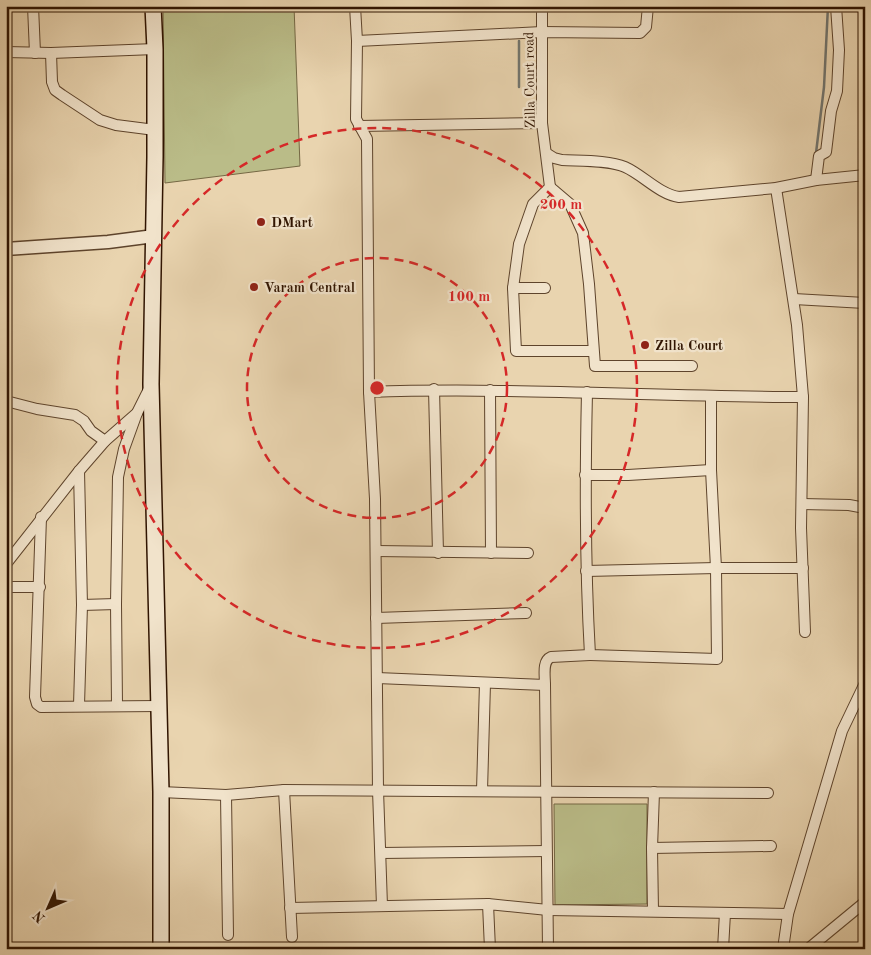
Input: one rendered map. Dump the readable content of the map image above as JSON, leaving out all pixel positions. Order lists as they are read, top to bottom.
{
  "streets": {
    "street": ["Zilla Court road"]
  },
  "places": ["DMart", "Varam Central", "Zilla Court"],
  "north": "bottom left",
  "rings": ["200 m", "100 m"]
}
